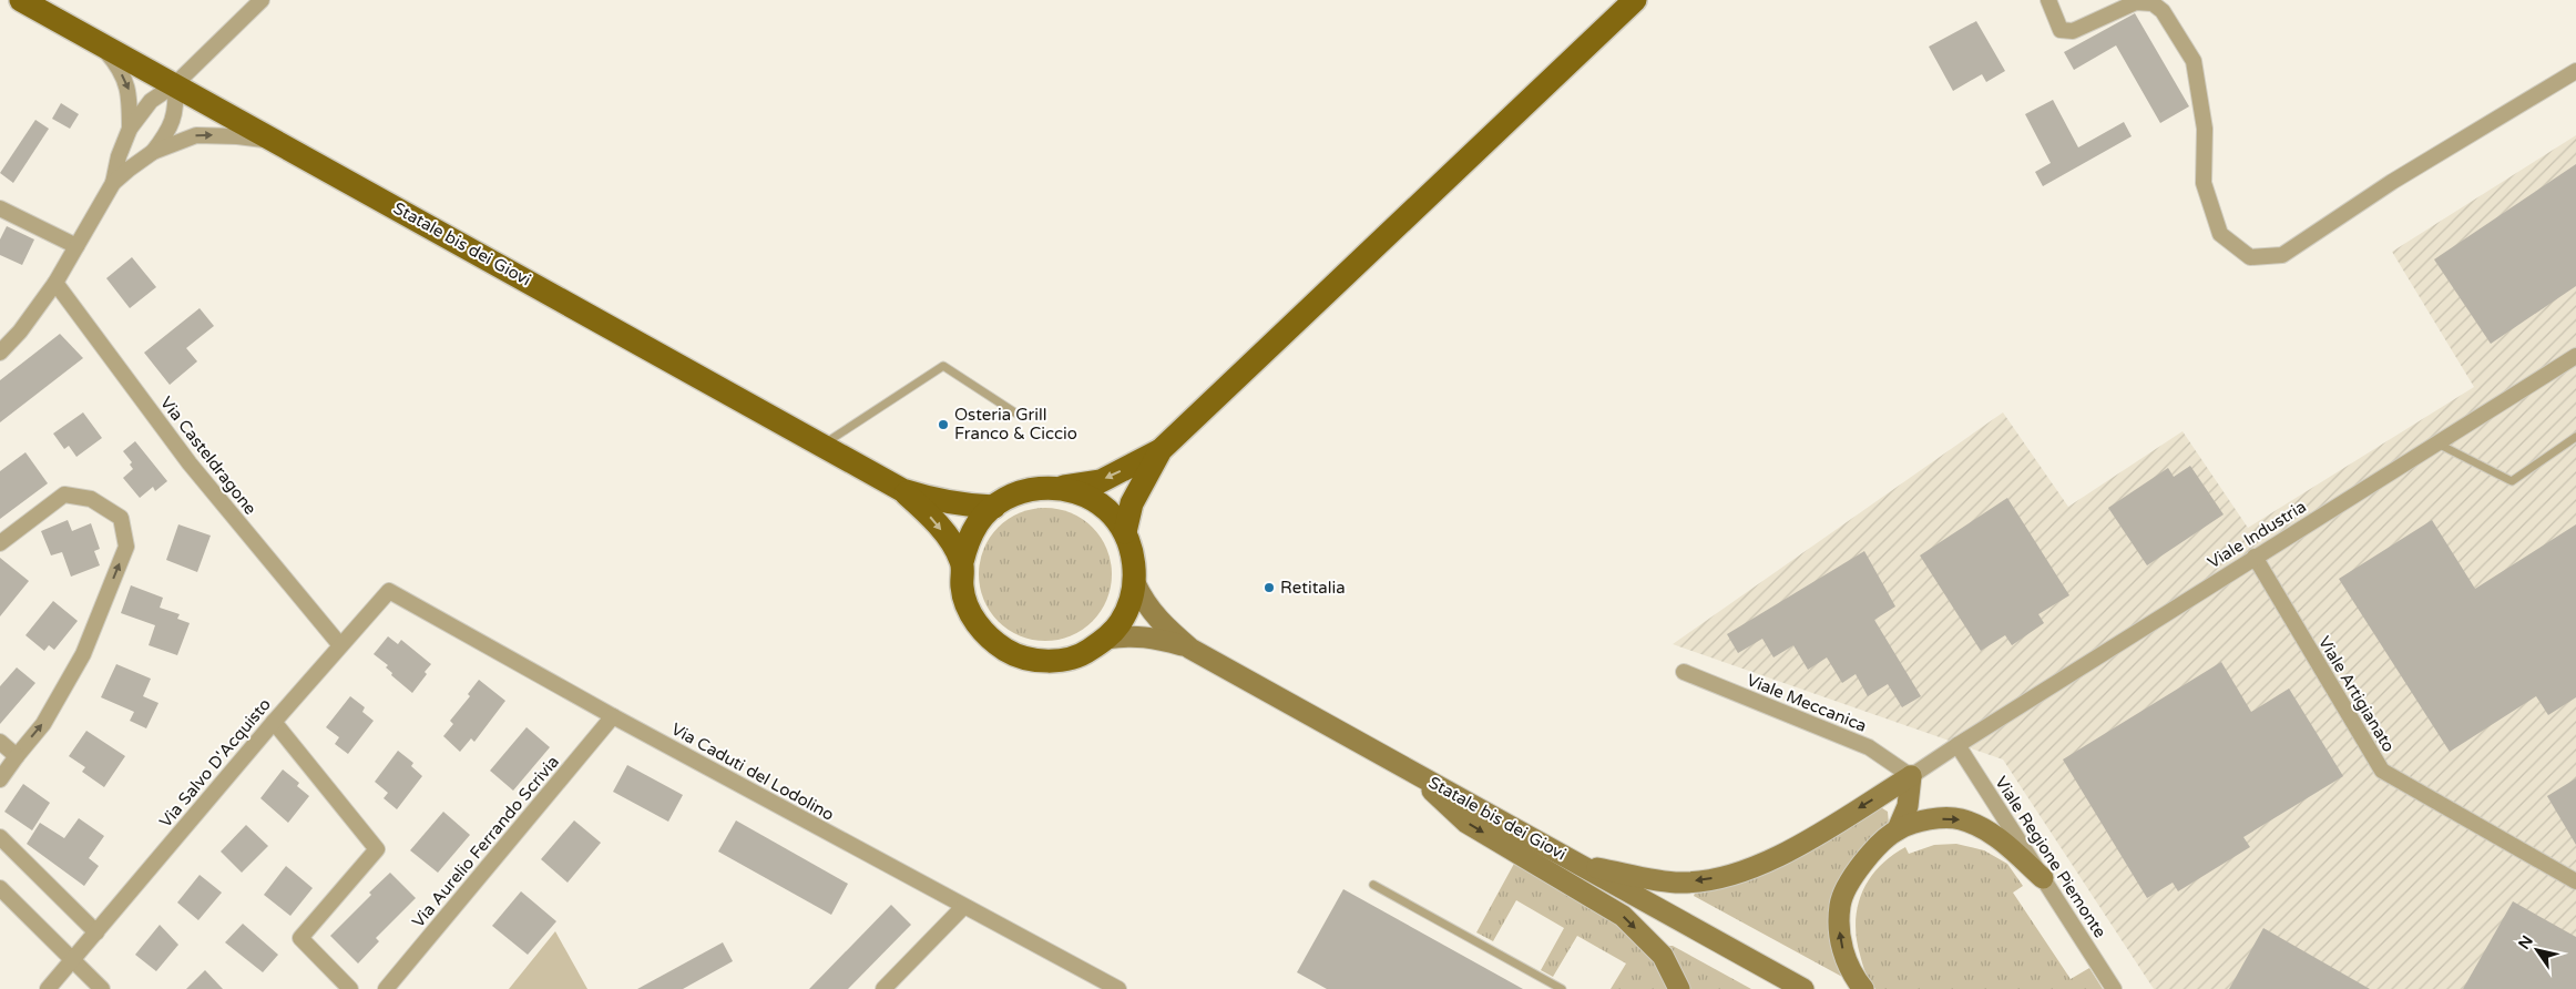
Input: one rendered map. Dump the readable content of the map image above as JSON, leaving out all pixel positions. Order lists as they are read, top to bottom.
{
  "streets": {
    "main road": ["Statale bis dei Giovi"],
    "street": [
      "Via Casteldragone",
      "Viale Industria",
      "Viale Artigianato",
      "Viale Meccanica",
      "Via Salvo D'Acquisto",
      "Via Caduti del Lodolino",
      "Via Aurelio Ferrando Scrivia",
      "Viale Regione Piemonte"
    ]
  },
  "crossings": [
    ["Via Casteldragone", "Via Salvo D'Acquisto"],
    ["Viale Industria", "Viale Artigianato"],
    ["Viale Industria", "Viale Meccanica"],
    ["Viale Industria", "Viale Regione Piemonte"],
    ["Via Salvo D'Acquisto", "Via Caduti del Lodolino"],
    ["Via Caduti del Lodolino", "Via Aurelio Ferrando Scrivia"]
  ],
  "places": ["Osteria Grill Franco & Ciccio", "Retitalia"],
  "north": "top left"
}
